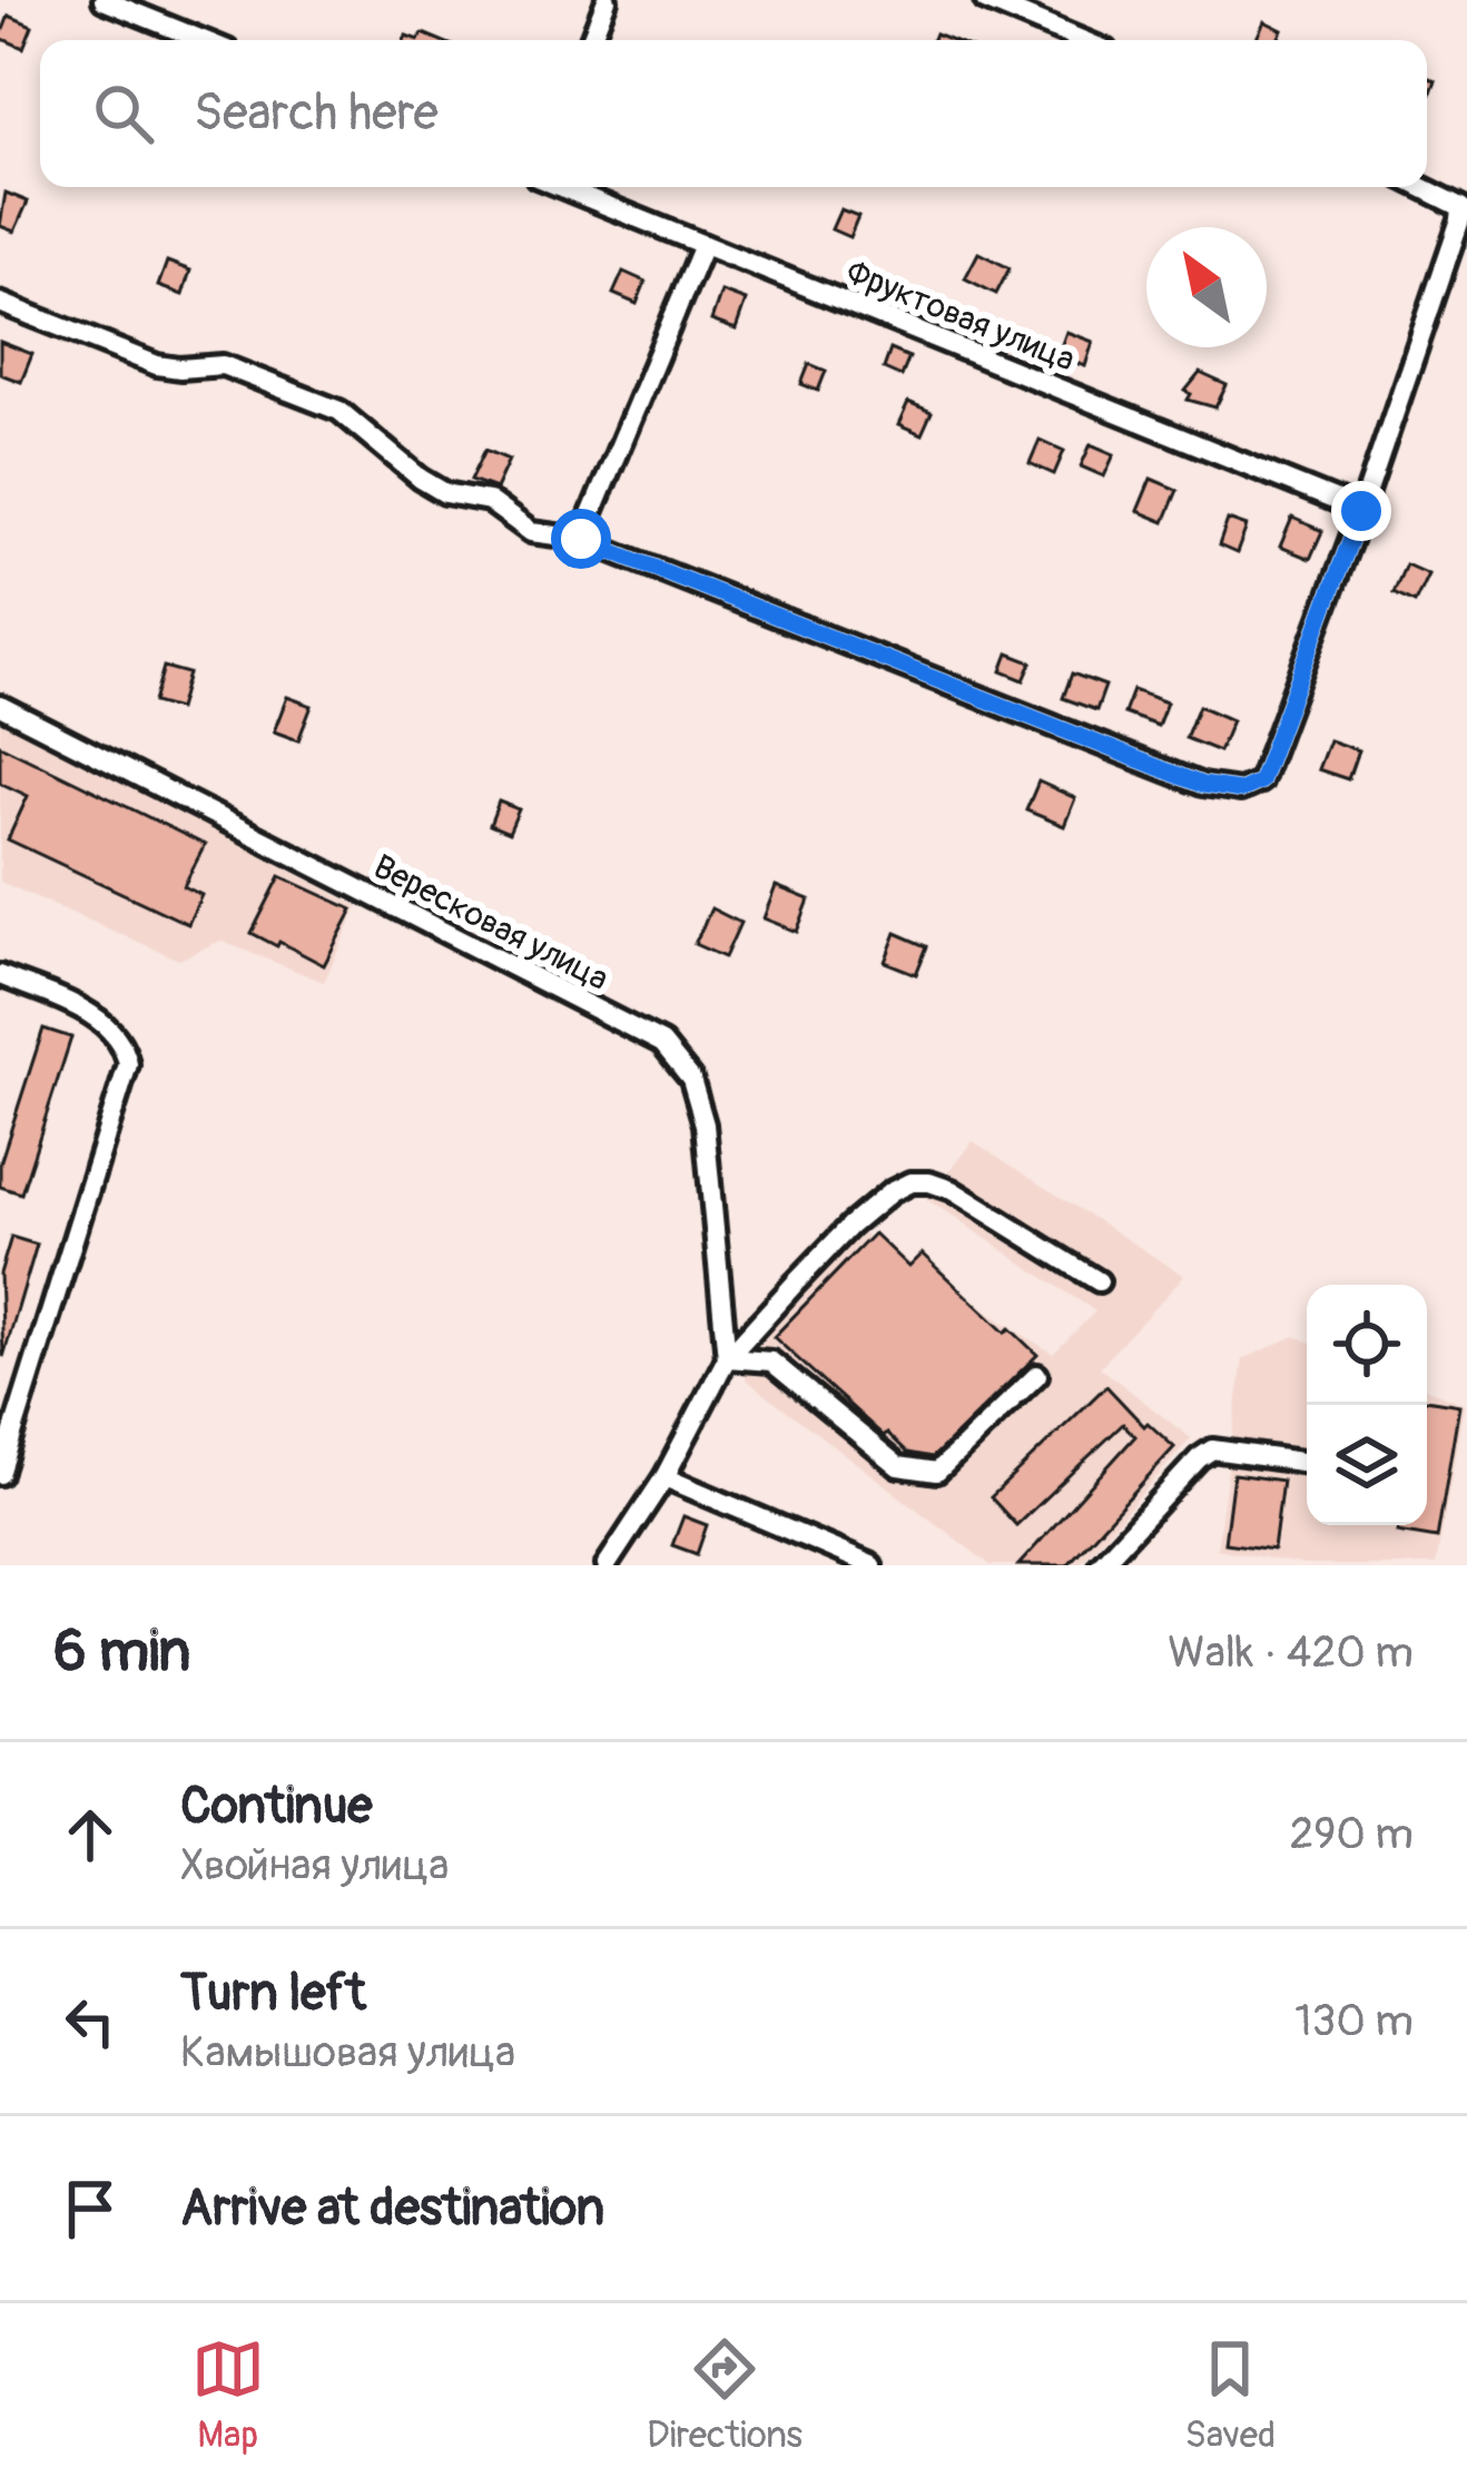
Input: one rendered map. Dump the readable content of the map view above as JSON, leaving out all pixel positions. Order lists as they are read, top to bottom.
{
  "streets": {
    "street": ["Фруктовая улица", "Вересковая улица"]
  },
  "north": "top left",
  "page": {
    "search": "Search here",
    "heading": ["6 min", "Walk · 420 m"],
    "list": [
      ["Continue", "Хвойная улица", "290 m"],
      ["Turn left", "Камышовая улица", "130 m"],
      "Arrive at destination"
    ],
    "nav": ["Map", "Directions", "Saved"]
  }
}
